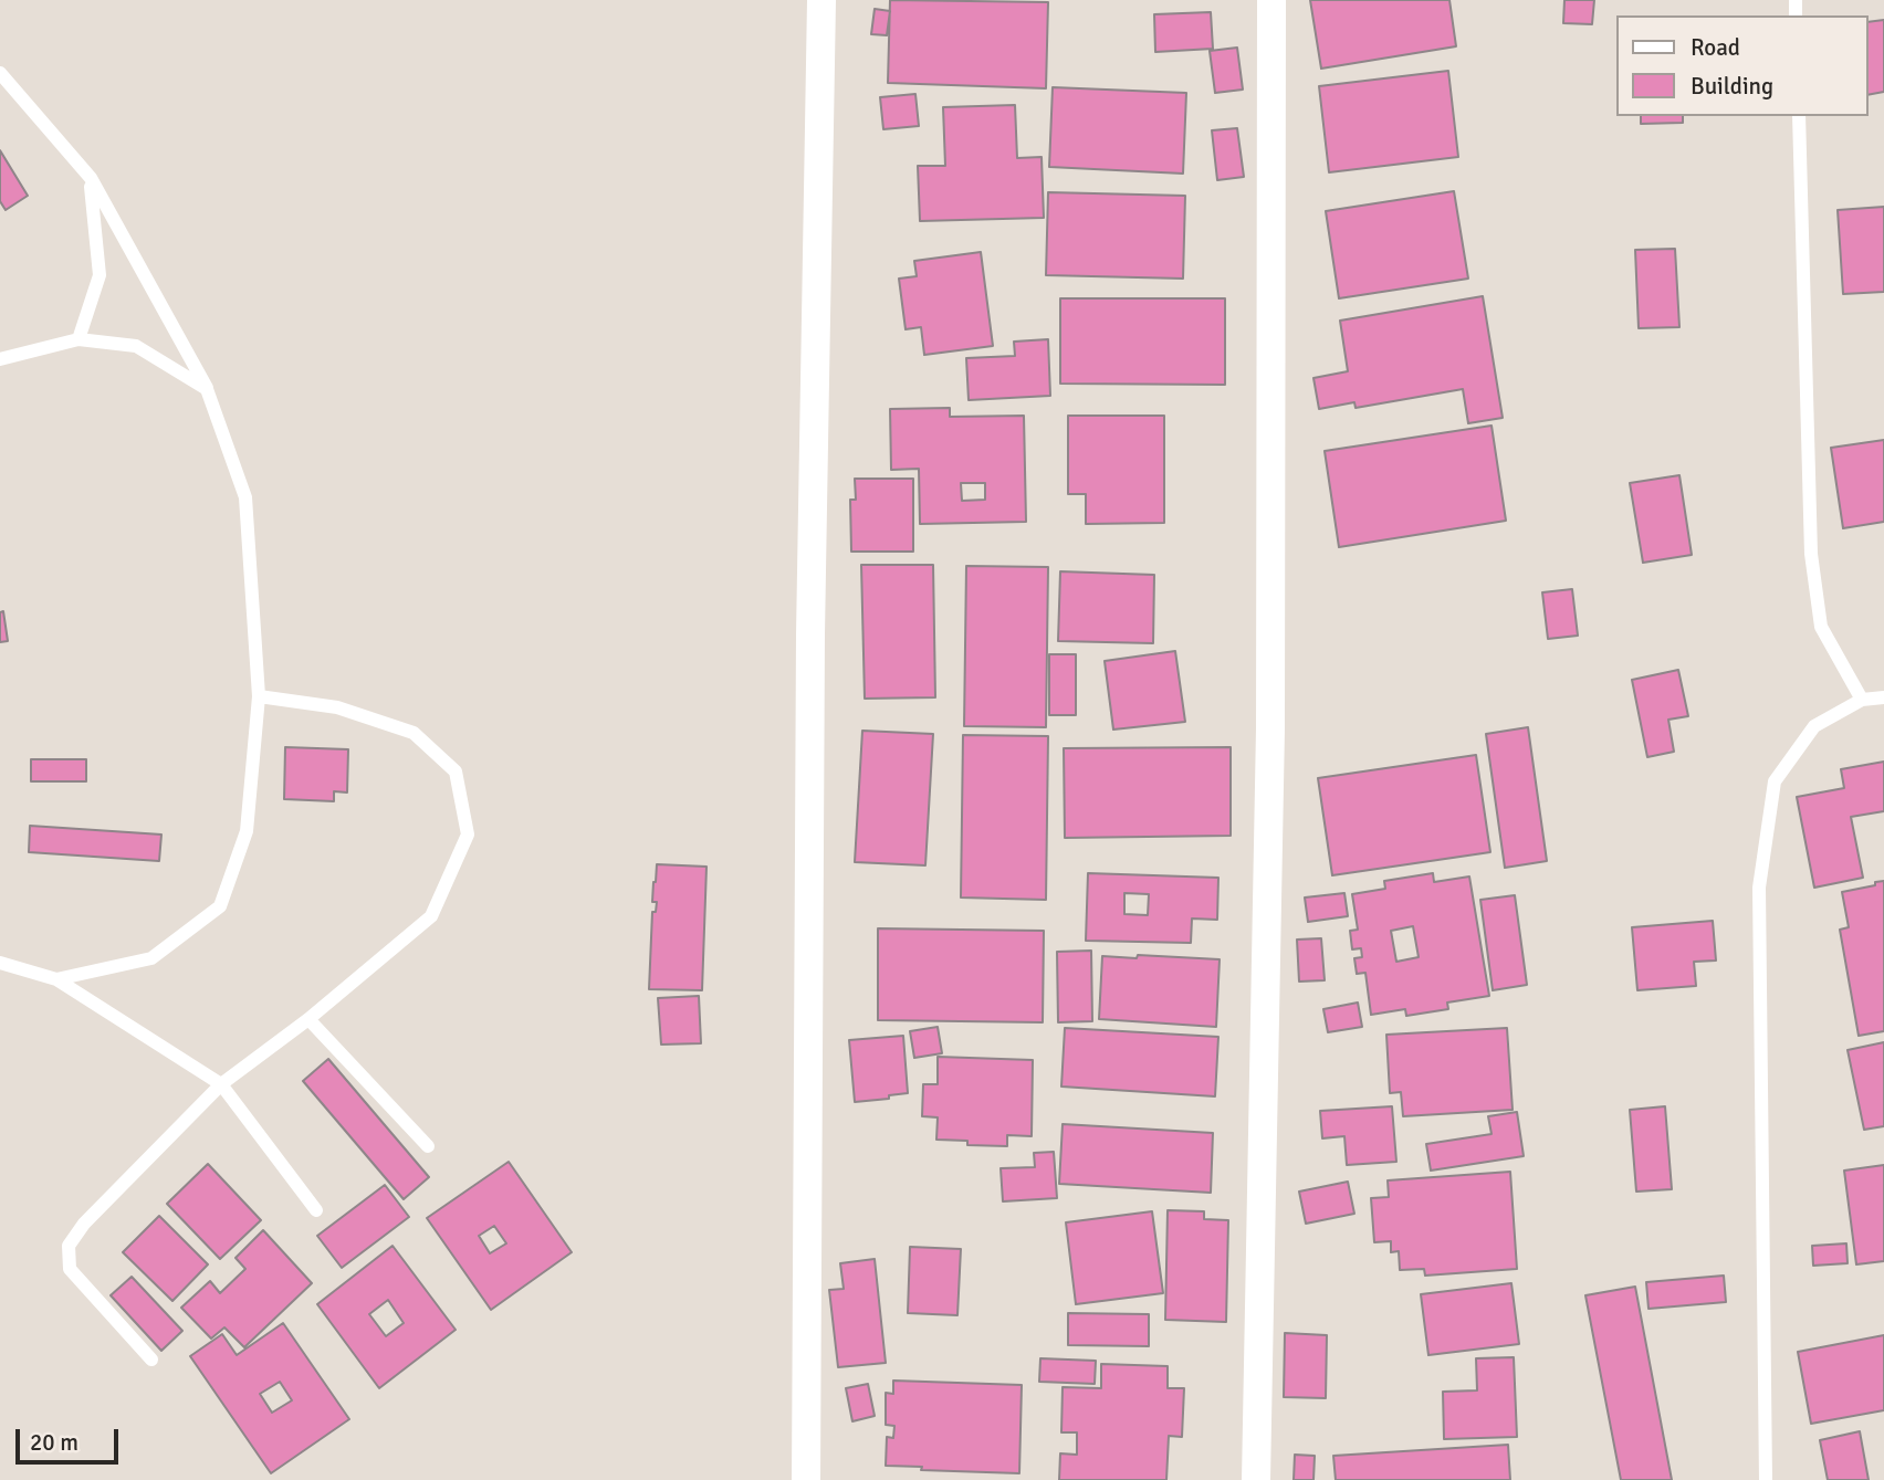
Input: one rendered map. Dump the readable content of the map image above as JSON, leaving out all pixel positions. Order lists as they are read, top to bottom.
{
  "legend": ["Road", "Building"],
  "scale_bar": "20 m"
}
